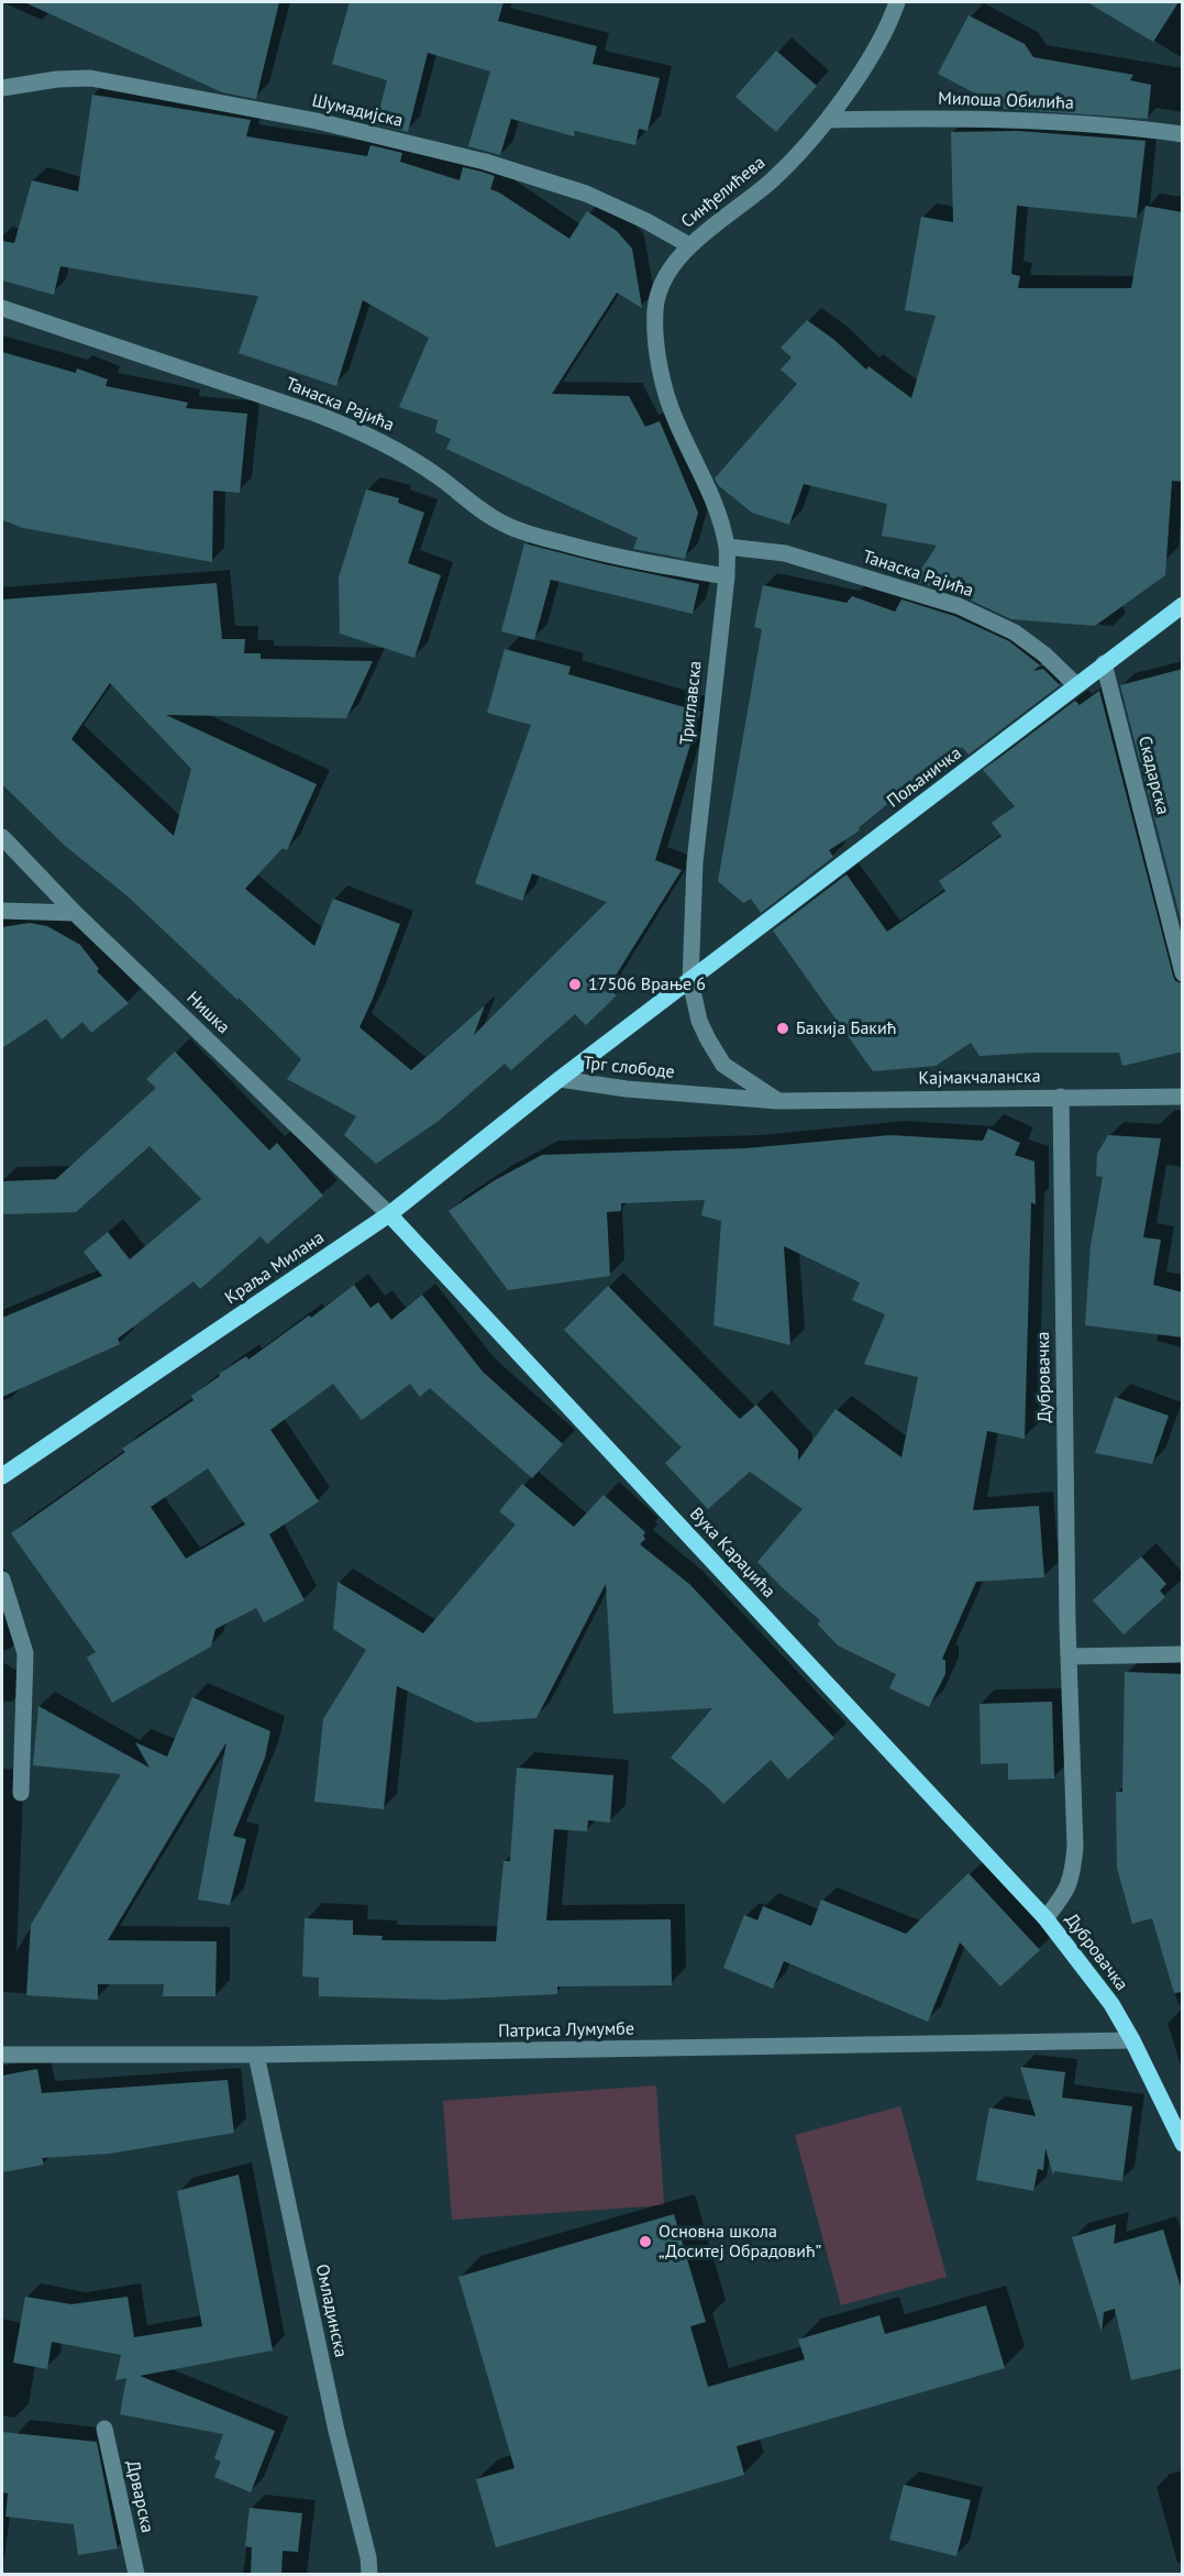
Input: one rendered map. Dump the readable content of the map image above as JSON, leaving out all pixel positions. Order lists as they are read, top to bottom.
{
  "streets": {
    "main road": [
      "Пољаничка",
      "Трг слободе",
      "Краља Милана",
      "Дубровачка",
      "Вука Караџића"
    ],
    "street": [
      "Милоша Обилића",
      "Шумадијска",
      "Синђелићева",
      "Танаска Рајића",
      "Триглавска",
      "Скадарска",
      "Нишка",
      "Кајмакчаланска",
      "Патриса Лумумбе",
      "Омладинска",
      "Дрварска"
    ]
  },
  "crossings": [
    ["Милоша Обилића", "Синђелићева"],
    ["Шумадијска", "Синђелићева"],
    ["Синђелићева", "Танаска Рајића"],
    ["Синђелићева", "Триглавска"],
    ["Танаска Рајића", "Триглавска"],
    ["Танаска Рајића", "Пољаничка"],
    ["Триглавска", "Пољаничка"],
    ["Триглавска", "Трг слободе"],
    ["Скадарска", "Пољаничка"],
    ["Пољаничка", "Трг слободе"],
    ["Нишка", "Краља Милана"],
    ["Нишка", "Вука Караџића"],
    ["Трг слободе", "Кајмакчаланска"],
    ["Трг слободе", "Краља Милана"],
    ["Кајмакчаланска", "Дубровачка"],
    ["Краља Милана", "Вука Караџића"],
    ["Дубровачка", "Вука Караџића"],
    ["Дубровачка", "Патриса Лумумбе"],
    ["Патриса Лумумбе", "Омладинска"]
  ],
  "places": ["17506 Врање 6", "Бакија Бакић", "Основна школа „Доситеј Обрадовић”"]
}
